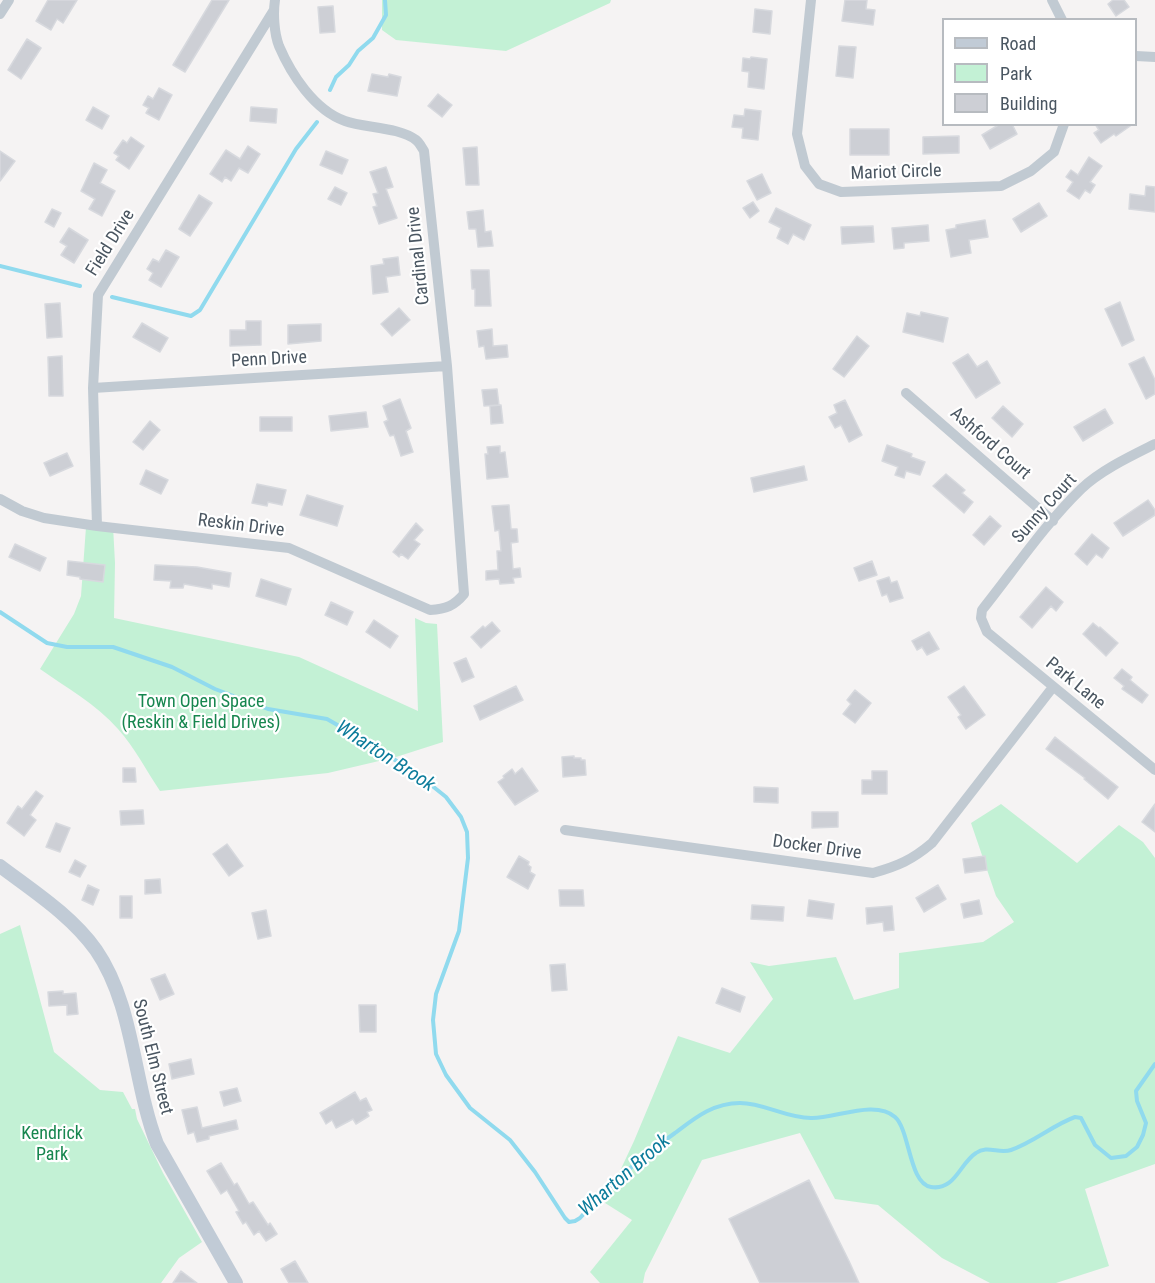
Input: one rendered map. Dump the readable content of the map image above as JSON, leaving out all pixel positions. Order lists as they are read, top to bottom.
{
  "streets": {
    "main road": ["South Elm Street"],
    "street": [
      "Mariot Circle",
      "Field Drive",
      "Cardinal Drive",
      "Penn Drive",
      "Ashford Court",
      "Sunny Court",
      "Reskin Drive",
      "Park Lane",
      "Docker Drive"
    ]
  },
  "crossings": [
    ["Field Drive", "Cardinal Drive"],
    ["Field Drive", "Penn Drive"],
    ["Field Drive", "Reskin Drive"],
    ["Cardinal Drive", "Penn Drive"],
    ["Cardinal Drive", "Reskin Drive"],
    ["Ashford Court", "Sunny Court"],
    ["Sunny Court", "Park Lane"],
    ["Park Lane", "Docker Drive"]
  ],
  "water": ["Wharton Brook"],
  "parks": ["Town Open Space (Reskin & Field Drives)", "Kendrick Park"],
  "legend": ["Road", "Park", "Building"]
}
